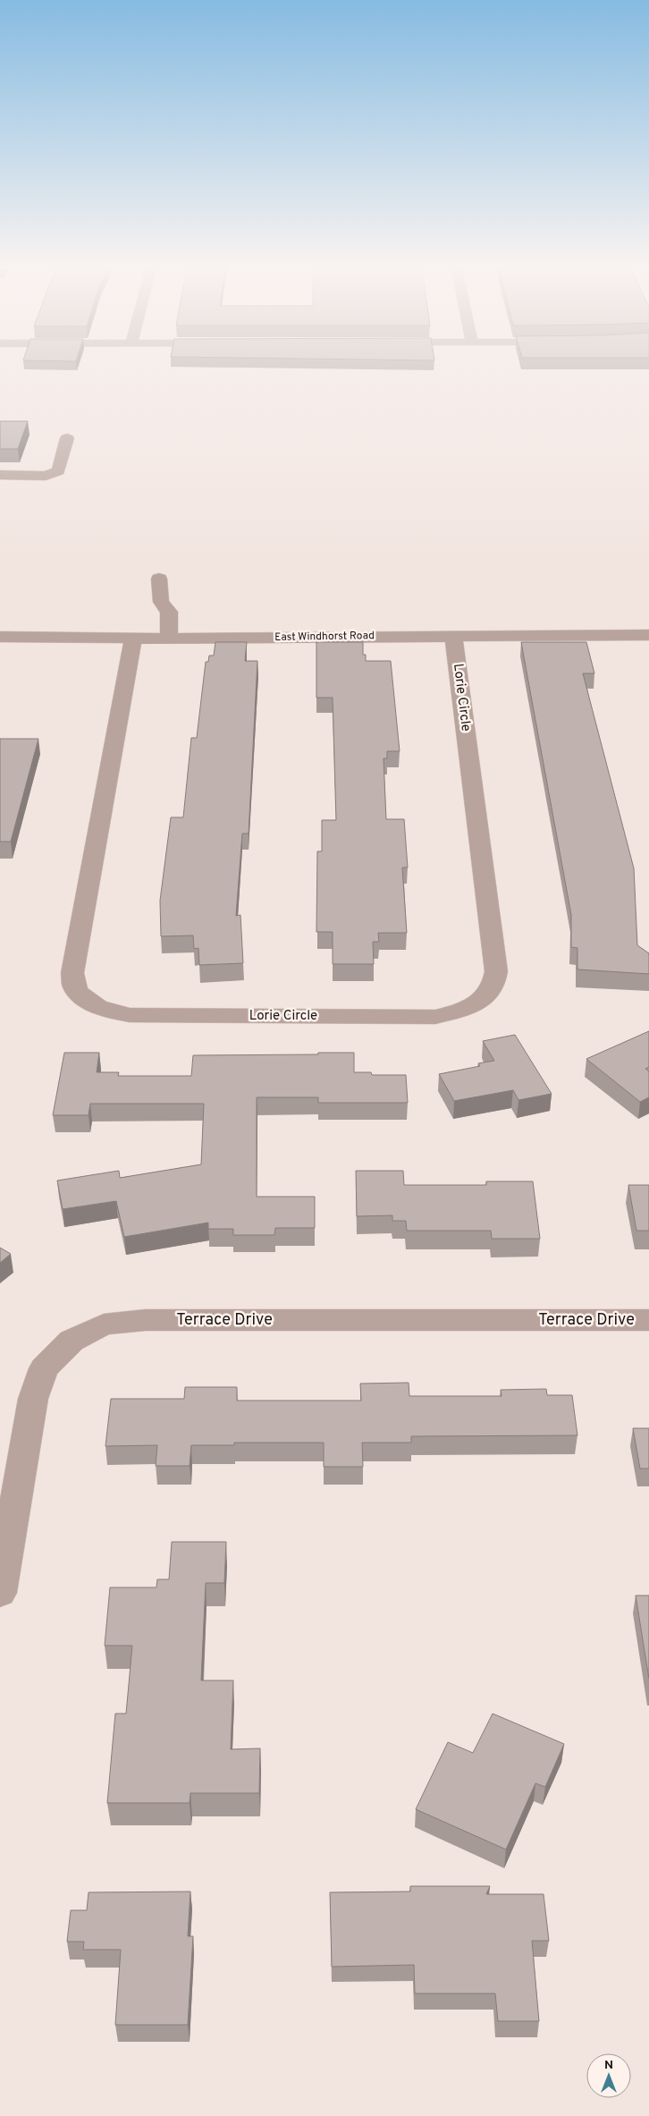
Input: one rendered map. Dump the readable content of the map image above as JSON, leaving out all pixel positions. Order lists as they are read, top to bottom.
{
  "streets": {
    "street": ["East Windhorst Road", "Lorie Circle", "Terrace Drive"]
  },
  "crossings": [
    ["East Windhorst Road", "Lorie Circle"]
  ],
  "north": "top"
}
